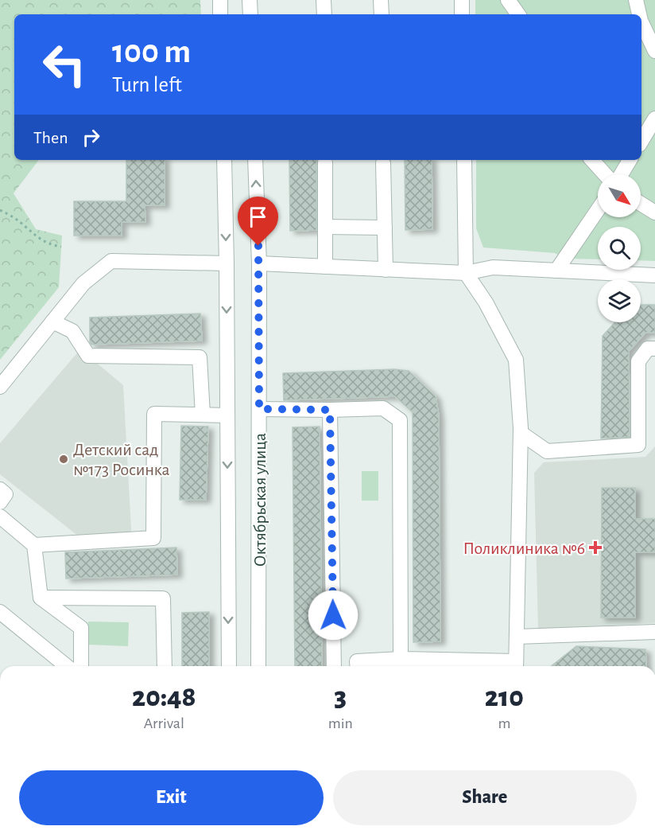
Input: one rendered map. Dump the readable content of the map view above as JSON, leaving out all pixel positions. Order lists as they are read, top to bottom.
{
  "streets": {
    "street": ["Октябрьская улица"]
  },
  "places": {
    "other": ["Детский сад №173 Росинка"],
    "health": ["Поликлиника №6"]
  },
  "north": "bottom right",
  "page": {
    "turn": ["100 m", "Turn left"],
    "then": "Then",
    "eta": [
      "20:48",
      "Arrival",
      "3",
      "min",
      "210",
      "m"
    ],
    "buttons": ["Exit", "Share"]
  }
}
